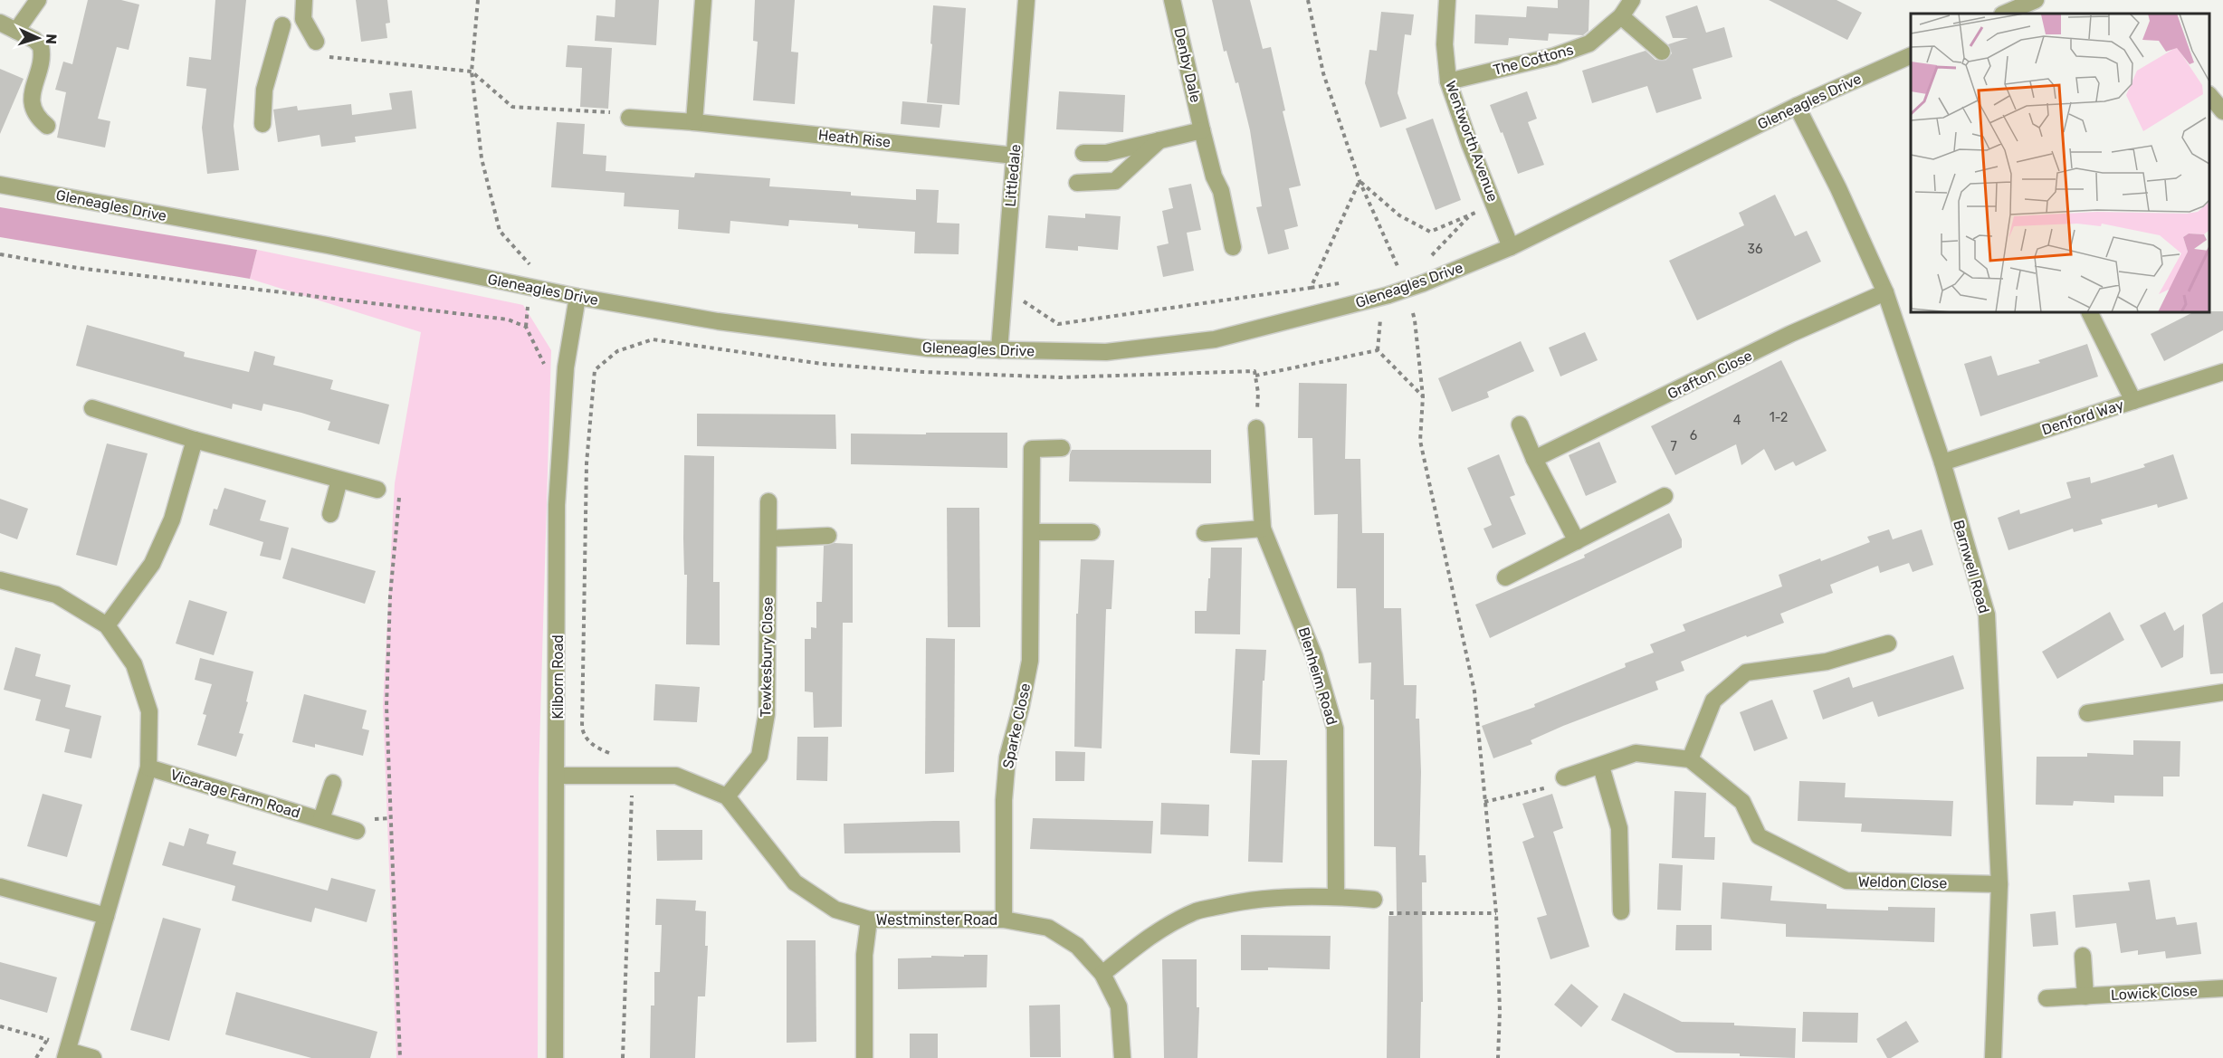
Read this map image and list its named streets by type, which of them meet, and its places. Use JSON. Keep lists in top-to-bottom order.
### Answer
{
  "streets": {
    "street": [
      "The Cottons",
      "Denby Dale",
      "Gleneagles Drive",
      "Heath Rise",
      "Wentworth Avenue",
      "Littledale",
      "Grafton Close",
      "Denford Way",
      "Barnwell Road",
      "Tewkesbury Close",
      "Blenheim Road",
      "Kilborn Road",
      "Sparke Close",
      "Vicarage Farm Road",
      "Weldon Close",
      "Westminster Road",
      "Lowick Close"
    ]
  },
  "crossings": [
    ["The Cottons", "Wentworth Avenue"],
    ["Gleneagles Drive", "Wentworth Avenue"],
    ["Gleneagles Drive", "Littledale"],
    ["Gleneagles Drive", "Barnwell Road"],
    ["Gleneagles Drive", "Kilborn Road"],
    ["Heath Rise", "Littledale"],
    ["Grafton Close", "Barnwell Road"],
    ["Denford Way", "Barnwell Road"],
    ["Barnwell Road", "Weldon Close"],
    ["Tewkesbury Close", "Westminster Road"],
    ["Kilborn Road", "Westminster Road"],
    ["Sparke Close", "Westminster Road"]
  ],
  "house_numbers": [
    "36",
    "1-2",
    "4",
    "6",
    "7"
  ],
  "north": "right"
}
